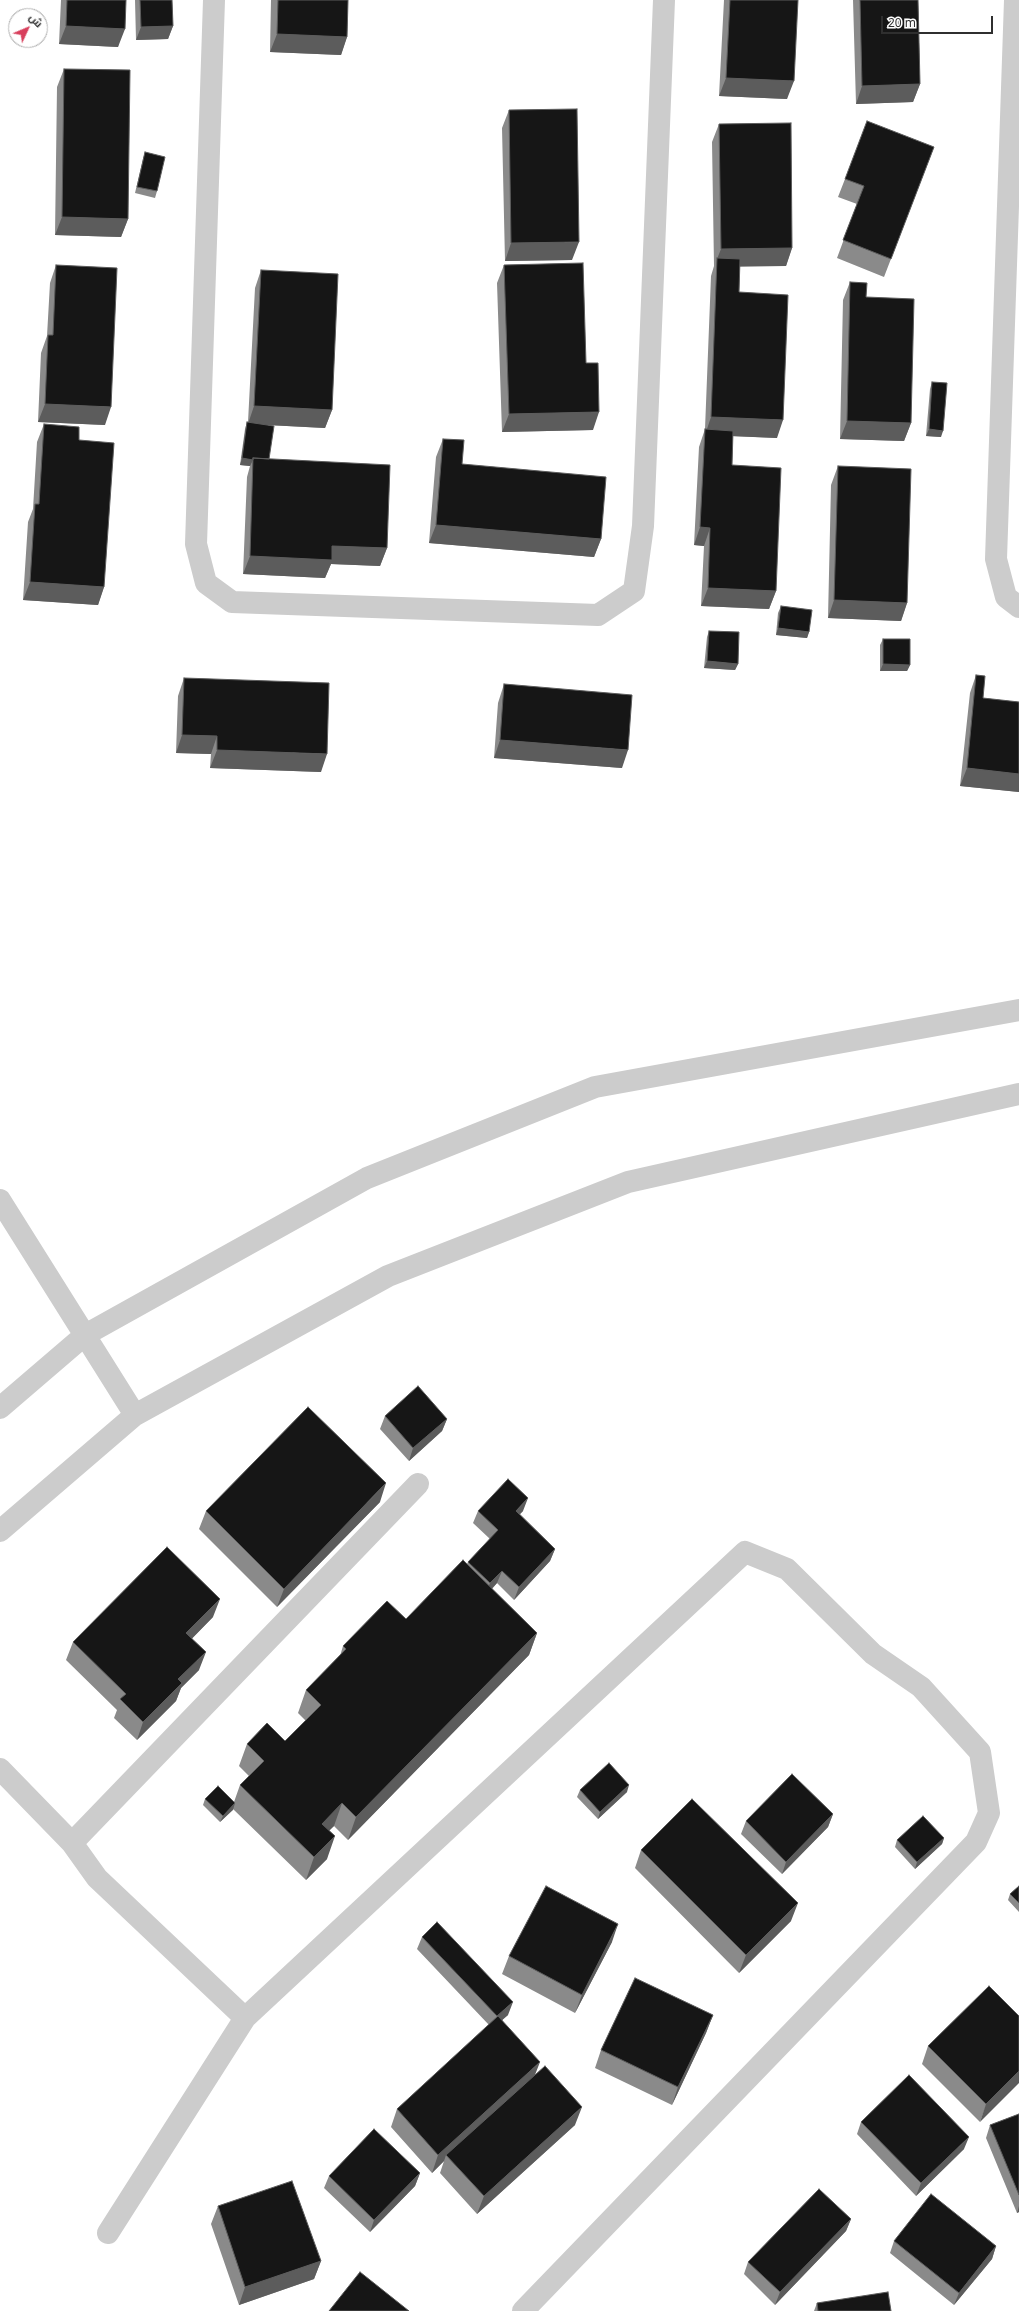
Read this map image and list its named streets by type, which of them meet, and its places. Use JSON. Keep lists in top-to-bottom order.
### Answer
{
  "scale_bar": "20 m",
  "north": "top right"
}
